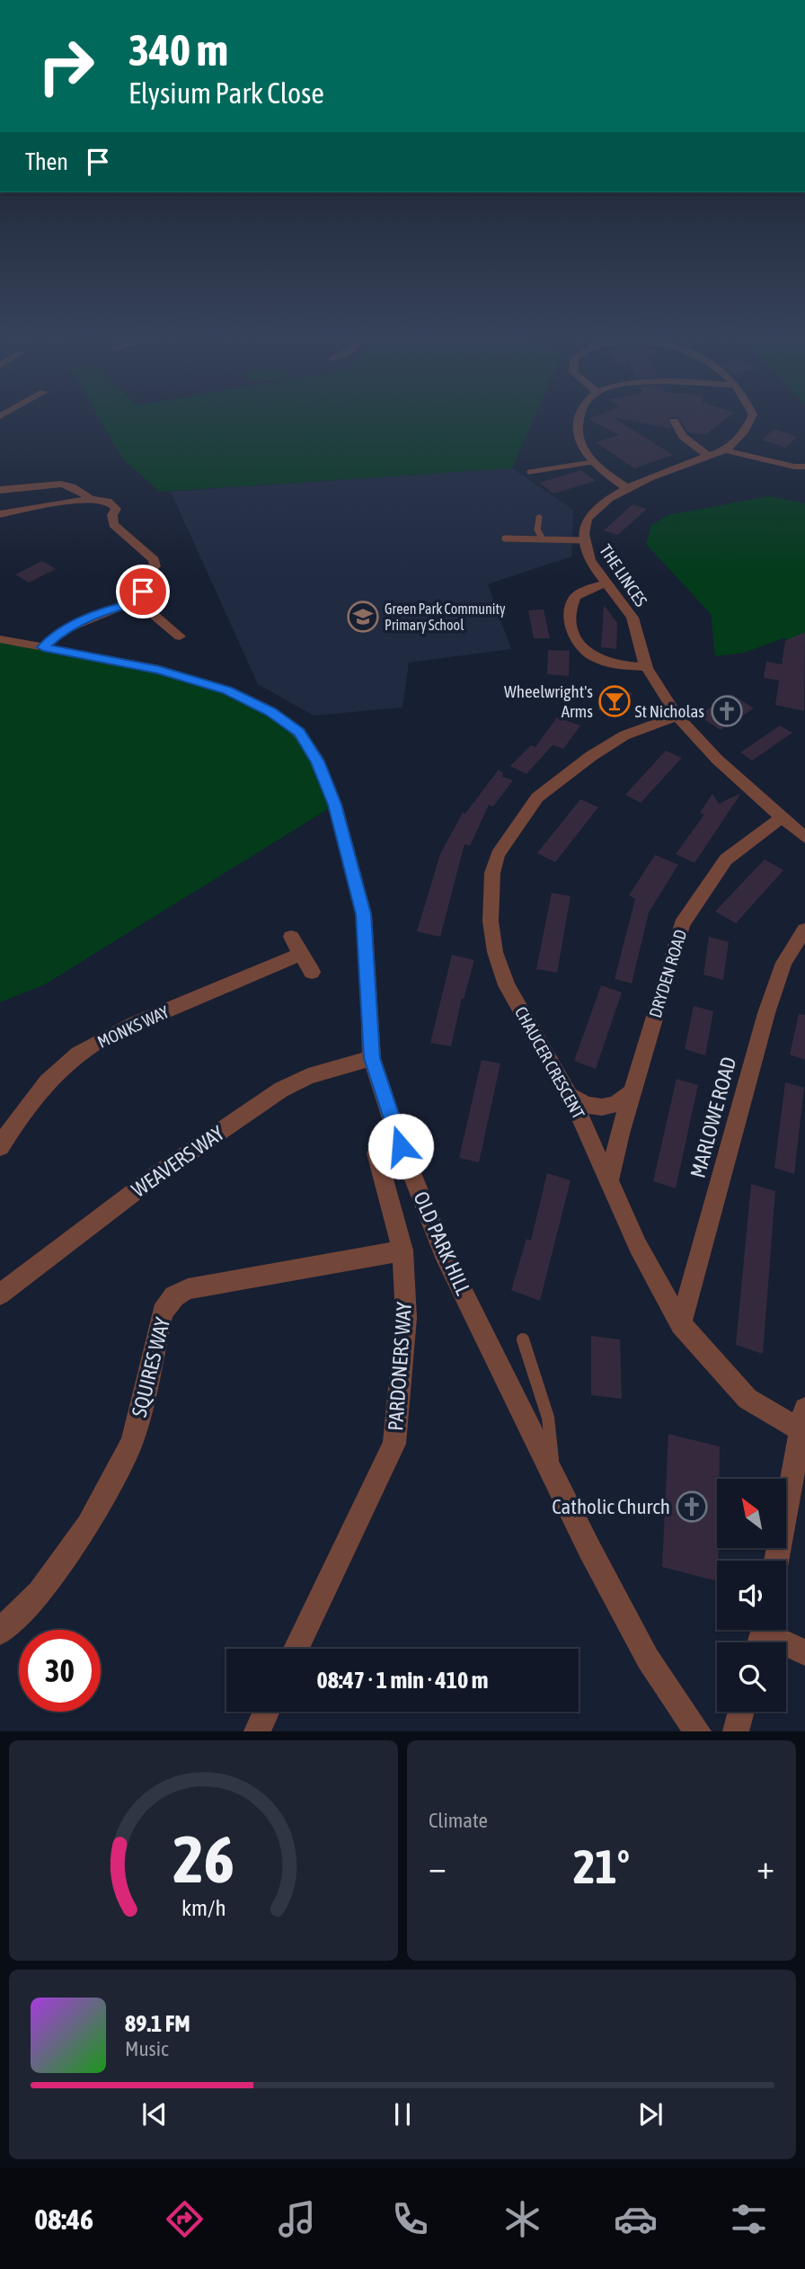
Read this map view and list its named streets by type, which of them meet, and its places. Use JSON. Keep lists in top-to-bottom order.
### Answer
{
  "streets": {
    "street": [
      "THE LINCES",
      "DRYDEN ROAD",
      "MONKS WAY",
      "CHAUCER CRESCENT",
      "MARLOWE ROAD",
      "WEAVERS WAY",
      "OLD PARK HILL",
      "PARDONERS WAY",
      "SQUIRES WAY"
    ]
  },
  "crossings": [
    ["THE LINCES", "DRYDEN ROAD"],
    ["THE LINCES", "CHAUCER CRESCENT"],
    ["DRYDEN ROAD", "CHAUCER CRESCENT"],
    ["CHAUCER CRESCENT", "MARLOWE ROAD"],
    ["WEAVERS WAY", "OLD PARK HILL"],
    ["OLD PARK HILL", "PARDONERS WAY"],
    ["PARDONERS WAY", "SQUIRES WAY"]
  ],
  "places": {
    "school or university": ["Green Park Community Primary School"],
    "bar": ["Wheelwright's Arms"],
    "church": ["St Nicholas", "Catholic Church"]
  },
  "north": "top left",
  "page": {
    "turn": ["340 m", "Elysium Park Close"],
    "then": "Then",
    "limit": "30",
    "trip": "08:47 · 1 min · 410 m",
    "tile": "Climate",
    "heat": ["−", "21°", "+"],
    "song": ["89.1 FM", "Music"],
    "tabs": "08:46",
    "gauge": ["26", "km/h"]
  }
}
